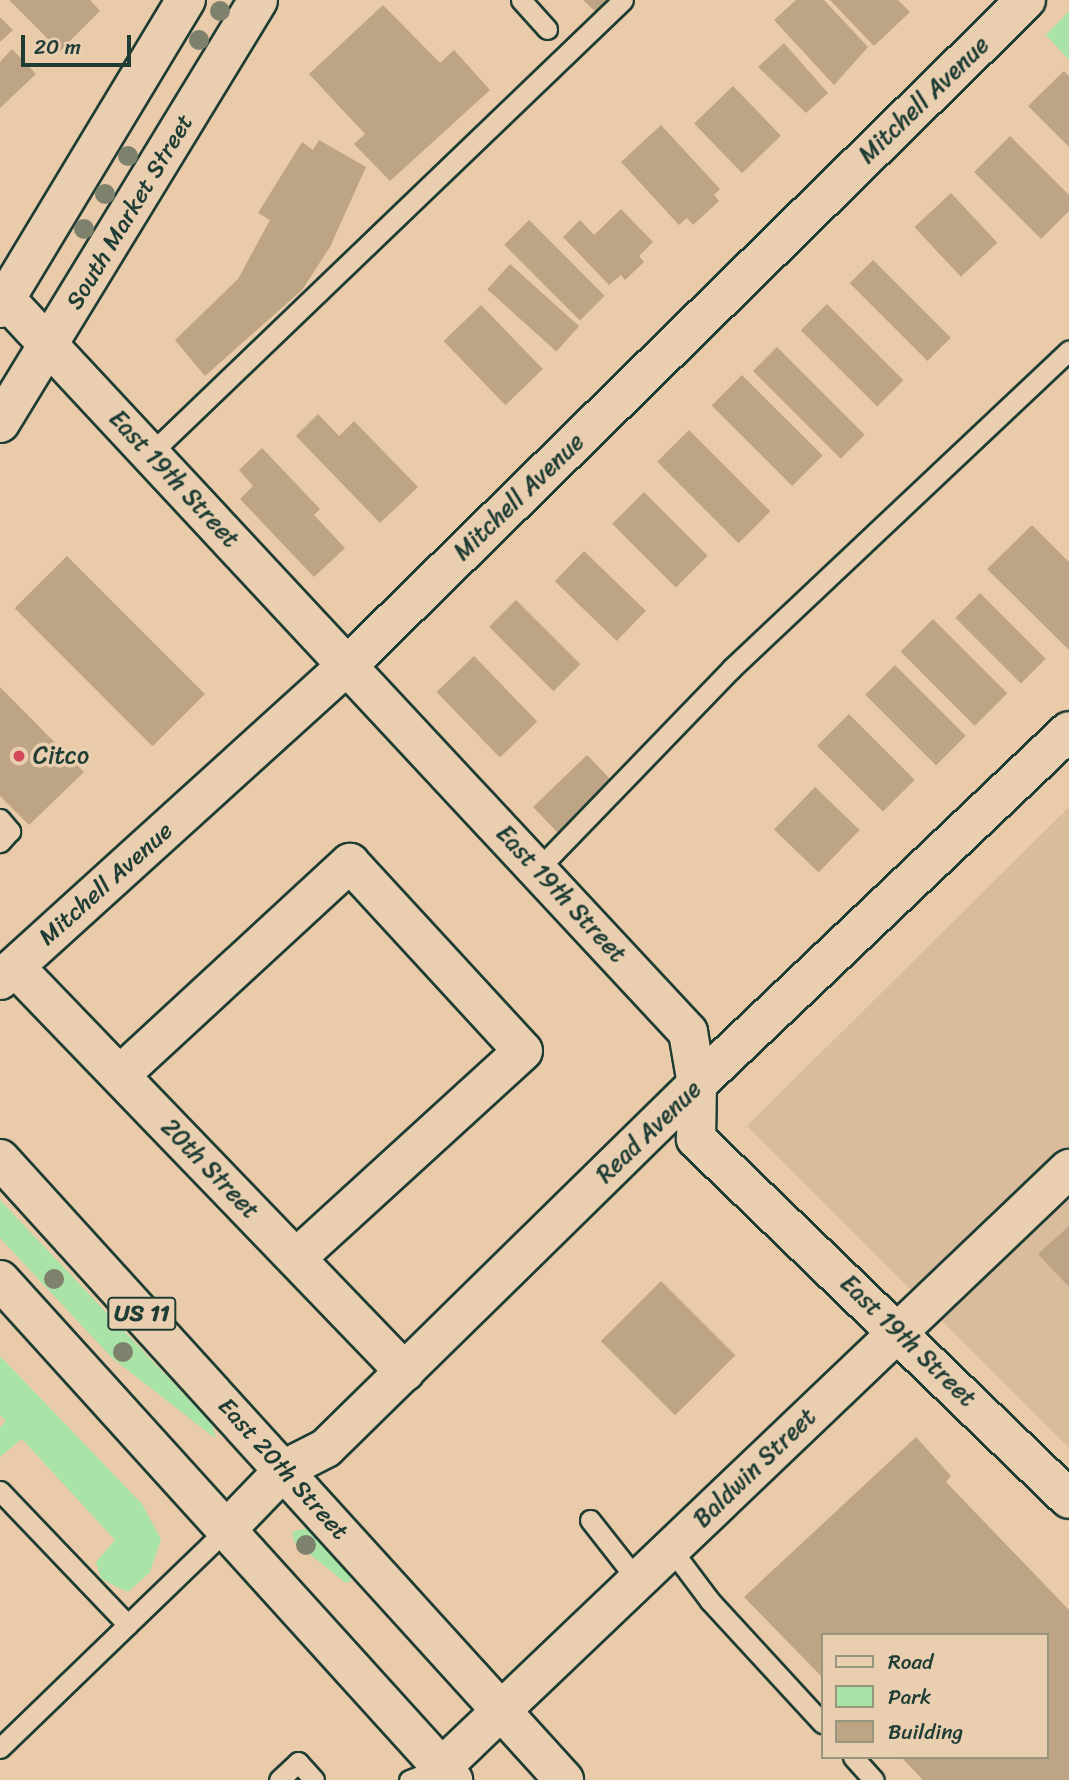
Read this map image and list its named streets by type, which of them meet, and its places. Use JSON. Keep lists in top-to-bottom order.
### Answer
{
  "streets": {
    "street": [
      "Mitchell Avenue",
      "South Market Street",
      "East 19th Street",
      "Read Avenue",
      "20th Street",
      "US 11",
      "Baldwin Street",
      "East 20th Street"
    ]
  },
  "crossings": [
    ["Mitchell Avenue", "East 19th Street"],
    ["Mitchell Avenue", "20th Street"],
    ["South Market Street", "East 19th Street"],
    ["East 19th Street", "Read Avenue"],
    ["East 19th Street", "Baldwin Street"],
    ["Read Avenue", "20th Street"],
    ["Read Avenue", "East 20th Street"],
    ["Baldwin Street", "East 20th Street"]
  ],
  "places": ["Citco"],
  "legend": ["Road", "Park", "Building"],
  "scale_bar": "20 m"
}
